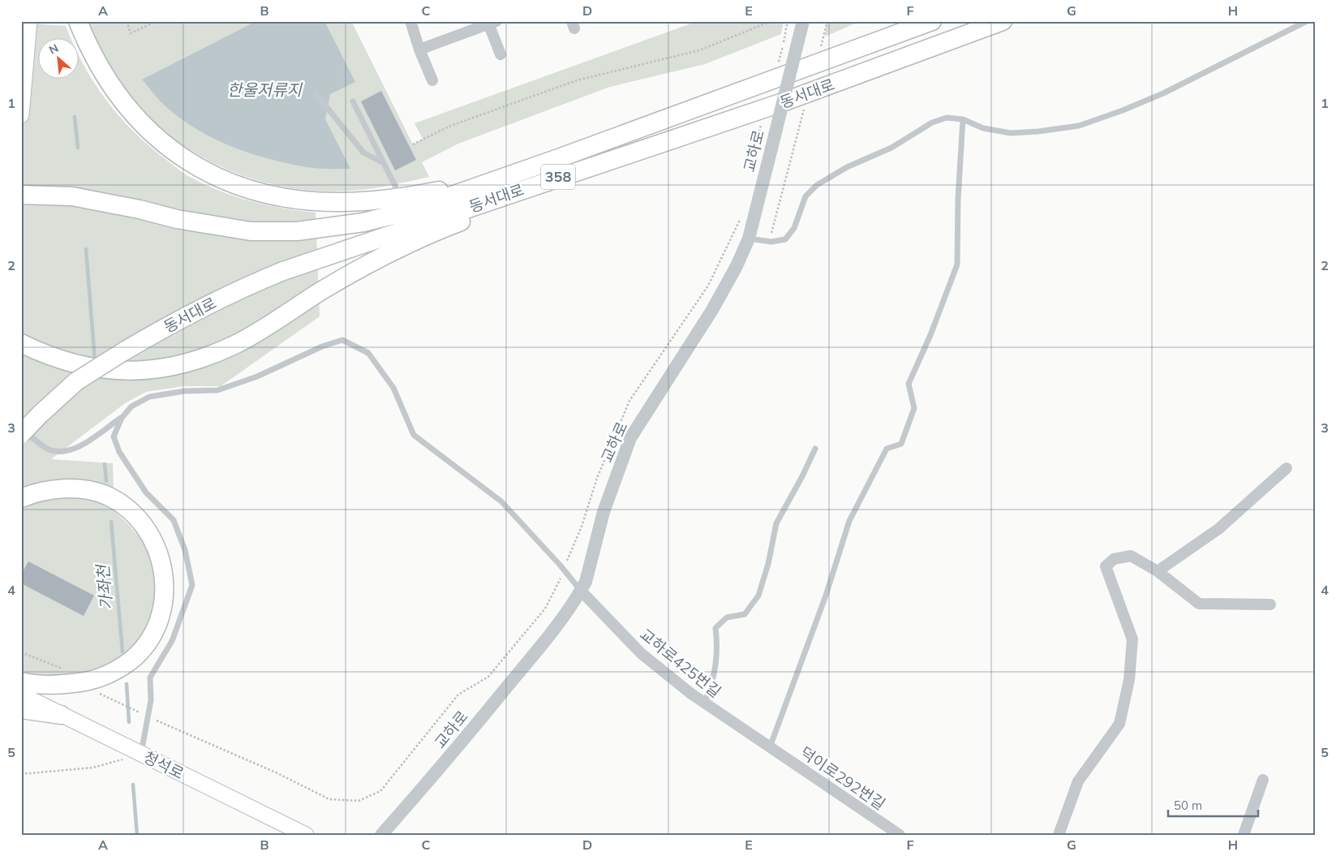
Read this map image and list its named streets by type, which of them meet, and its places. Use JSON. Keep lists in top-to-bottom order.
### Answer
{
  "streets": {
    "highway": ["동서대로", "358"],
    "main road": ["청석로"],
    "street": ["교하로", "교하로425번길", "덕이로292번길"]
  },
  "crossings": [
    ["교하로", "교하로425번길"],
    ["교하로425번길", "덕이로292번길"]
  ],
  "water": ["한울저류지", "가좌천"],
  "scale_bar": "50 m",
  "north": "top left",
  "grid": {
    "columns": [
      "A",
      "B",
      "C",
      "D",
      "E",
      "F",
      "G",
      "H"
    ],
    "rows": [
      "1",
      "2",
      "3",
      "4",
      "5"
    ]
  }
}
